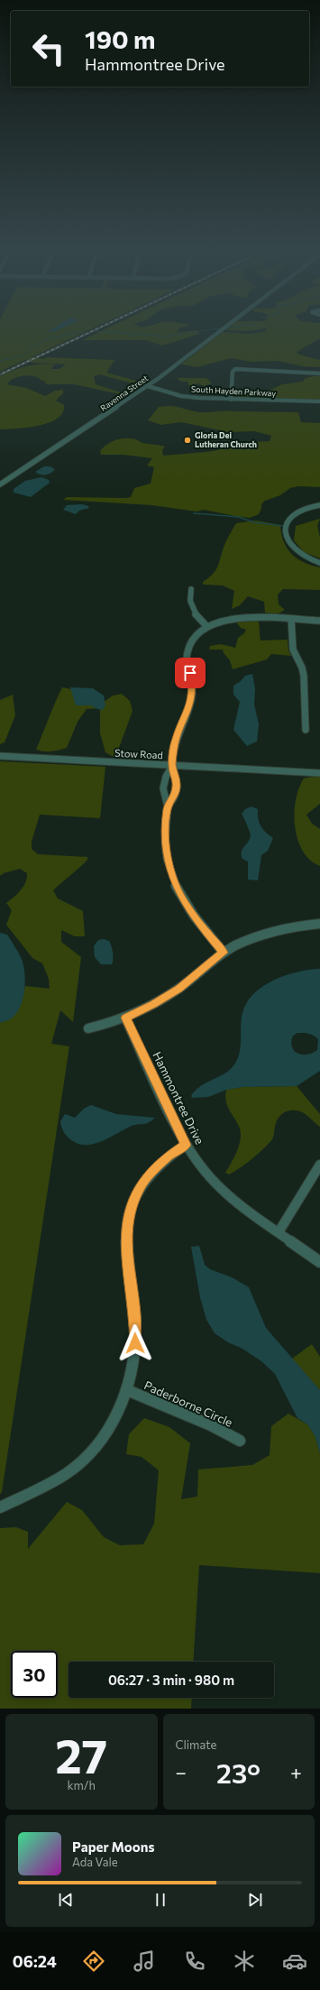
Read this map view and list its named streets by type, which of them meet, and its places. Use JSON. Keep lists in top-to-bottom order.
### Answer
{
  "streets": {
    "street": [
      "South Hayden Parkway",
      "Ravenna Street",
      "Stow Road",
      "Hammontree Drive",
      "Paderborne Circle"
    ]
  },
  "crossings": [
    ["South Hayden Parkway", "Ravenna Street"]
  ],
  "places": ["Gloria Dei Lutheran Church"],
  "page": {
    "turn": ["190 m", "Hammontree Drive"],
    "limit": "30",
    "trip": "06:27 · 3 min · 980 m",
    "tile": [
      ["27", "km/h"],
      "Climate"
    ],
    "heat": ["−", "23°", "+"],
    "song": ["Paper Moons", "Ada Vale"],
    "tabs": "06:24"
  }
}
